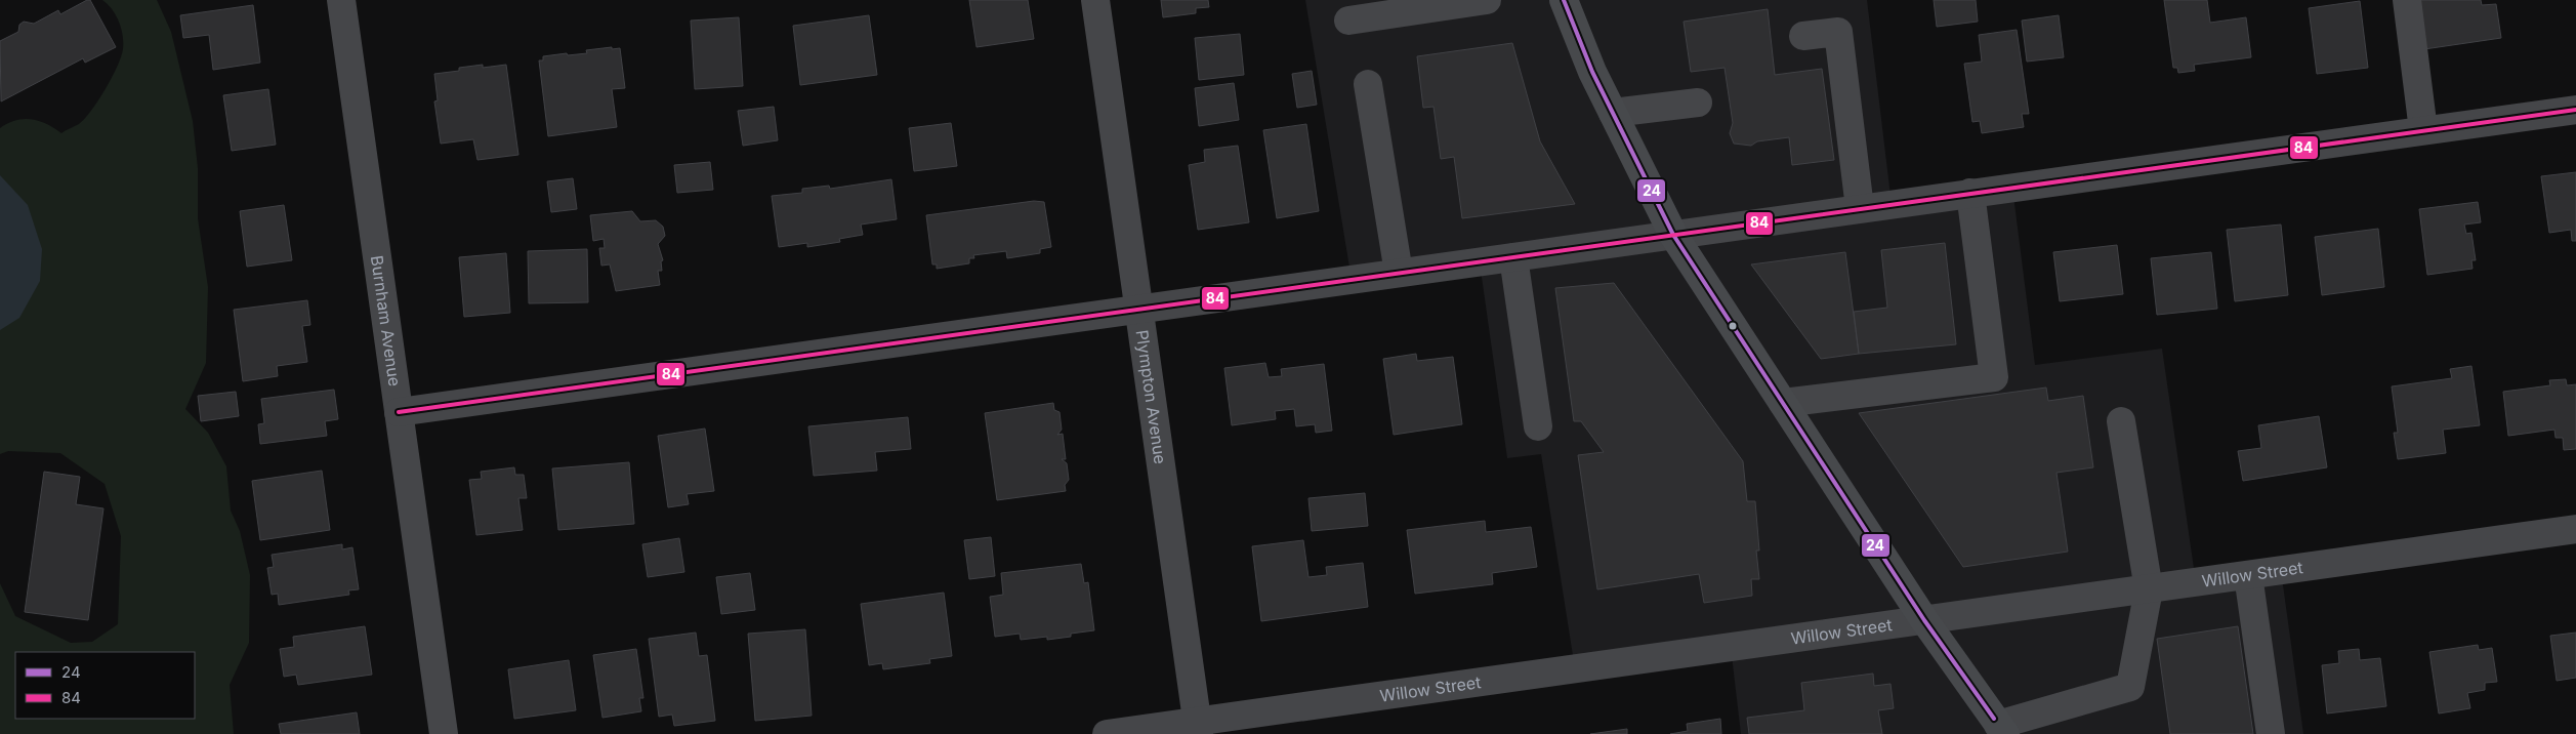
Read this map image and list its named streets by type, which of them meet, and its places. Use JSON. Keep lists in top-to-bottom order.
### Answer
{
  "streets": {
    "street": ["Burnham Avenue", "Plympton Avenue", "Willow Street"]
  },
  "crossings": [
    ["Plympton Avenue", "Willow Street"]
  ],
  "lines": ["transit line 24", "transit line 84"],
  "legend": ["24", "84"]
}
